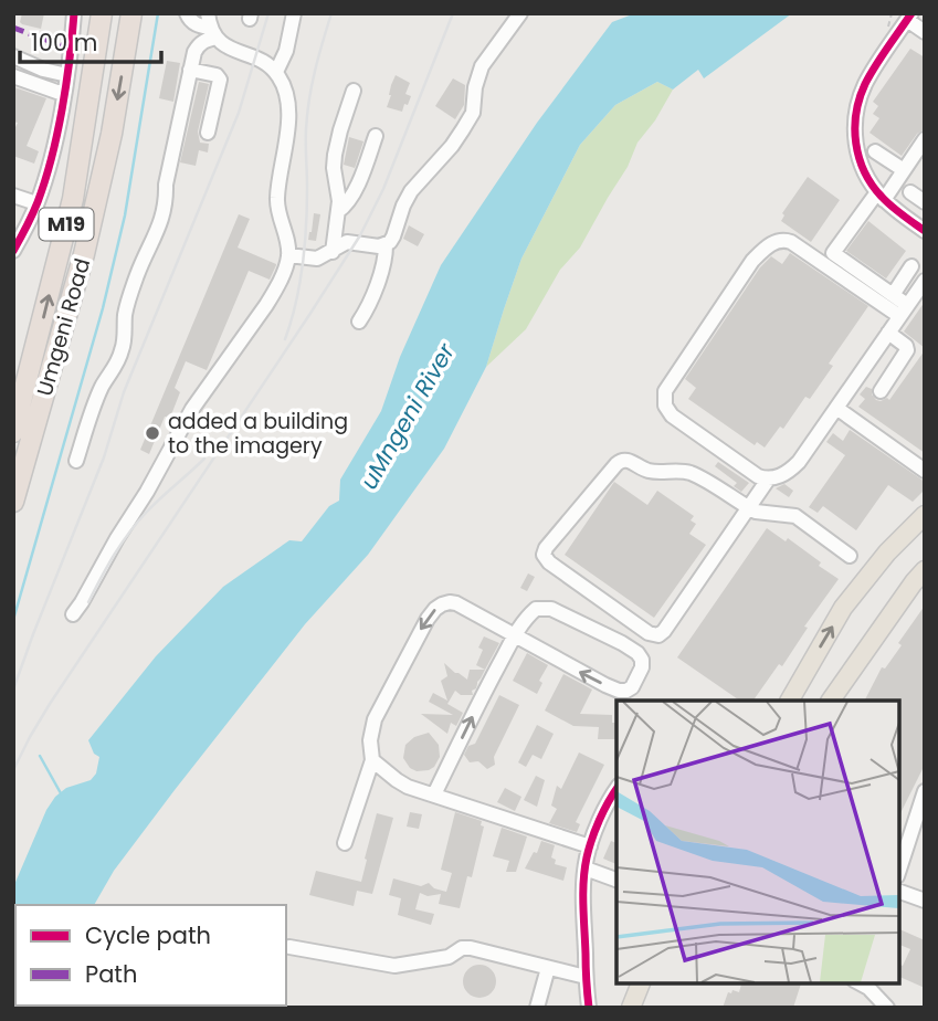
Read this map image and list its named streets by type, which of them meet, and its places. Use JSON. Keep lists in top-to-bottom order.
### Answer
{
  "streets": {
    "highway": ["M19", "Umgeni Road"]
  },
  "water": ["uMngeni River"],
  "places": ["added a building to the imagery"],
  "legend": ["Cycle path", "Path"],
  "scale_bar": "100 m"
}
